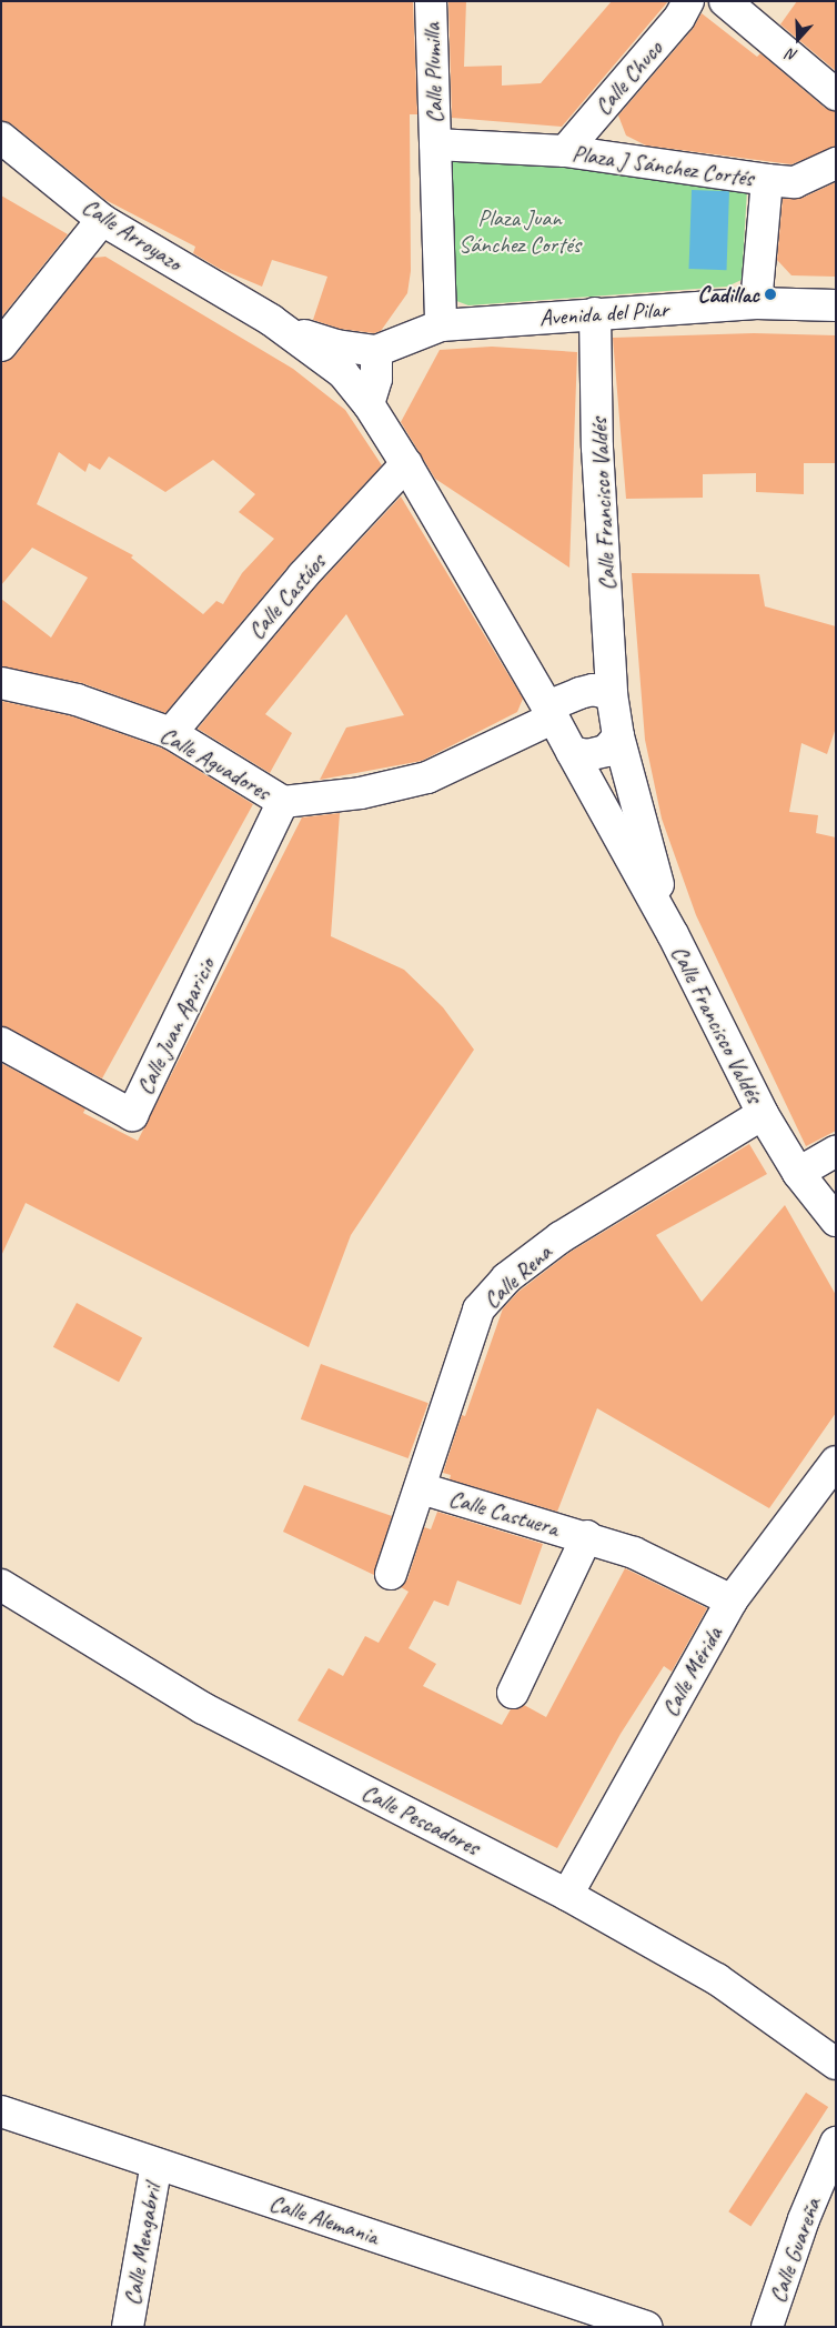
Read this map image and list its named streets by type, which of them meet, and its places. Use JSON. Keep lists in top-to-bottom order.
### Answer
{
  "streets": {
    "street": [
      "Calle Plumilla",
      "Calle Chuco",
      "Plaza J Sánchez Cortés",
      "Calle Arroyazo",
      "Avenida del Pilar",
      "Calle Francisco Valdés",
      "Calle Castúos",
      "Calle Aguadores",
      "Calle Juan Aparicio",
      "Calle Rena",
      "Calle Castuera",
      "Calle Mérida",
      "Calle Pescadores",
      "Calle Alemania",
      "Calle Mengabril",
      "Calle Guareña"
    ]
  },
  "crossings": [
    ["Calle Plumilla", "Plaza J Sánchez Cortés"],
    ["Calle Plumilla", "Avenida del Pilar"],
    ["Calle Chuco", "Plaza J Sánchez Cortés"],
    ["Plaza J Sánchez Cortés", "Avenida del Pilar"],
    ["Calle Arroyazo", "Avenida del Pilar"],
    ["Avenida del Pilar", "Calle Francisco Valdés"],
    ["Calle Francisco Valdés", "Calle Aguadores"],
    ["Calle Francisco Valdés", "Calle Rena"],
    ["Calle Castúos", "Calle Aguadores"],
    ["Calle Aguadores", "Calle Juan Aparicio"],
    ["Calle Rena", "Calle Castuera"],
    ["Calle Castuera", "Calle Mérida"],
    ["Calle Mérida", "Calle Pescadores"],
    ["Calle Alemania", "Calle Mengabril"]
  ],
  "parks": ["Plaza Juan Sánchez Cortés"],
  "places": ["Cadillac"],
  "north": "bottom"
}
